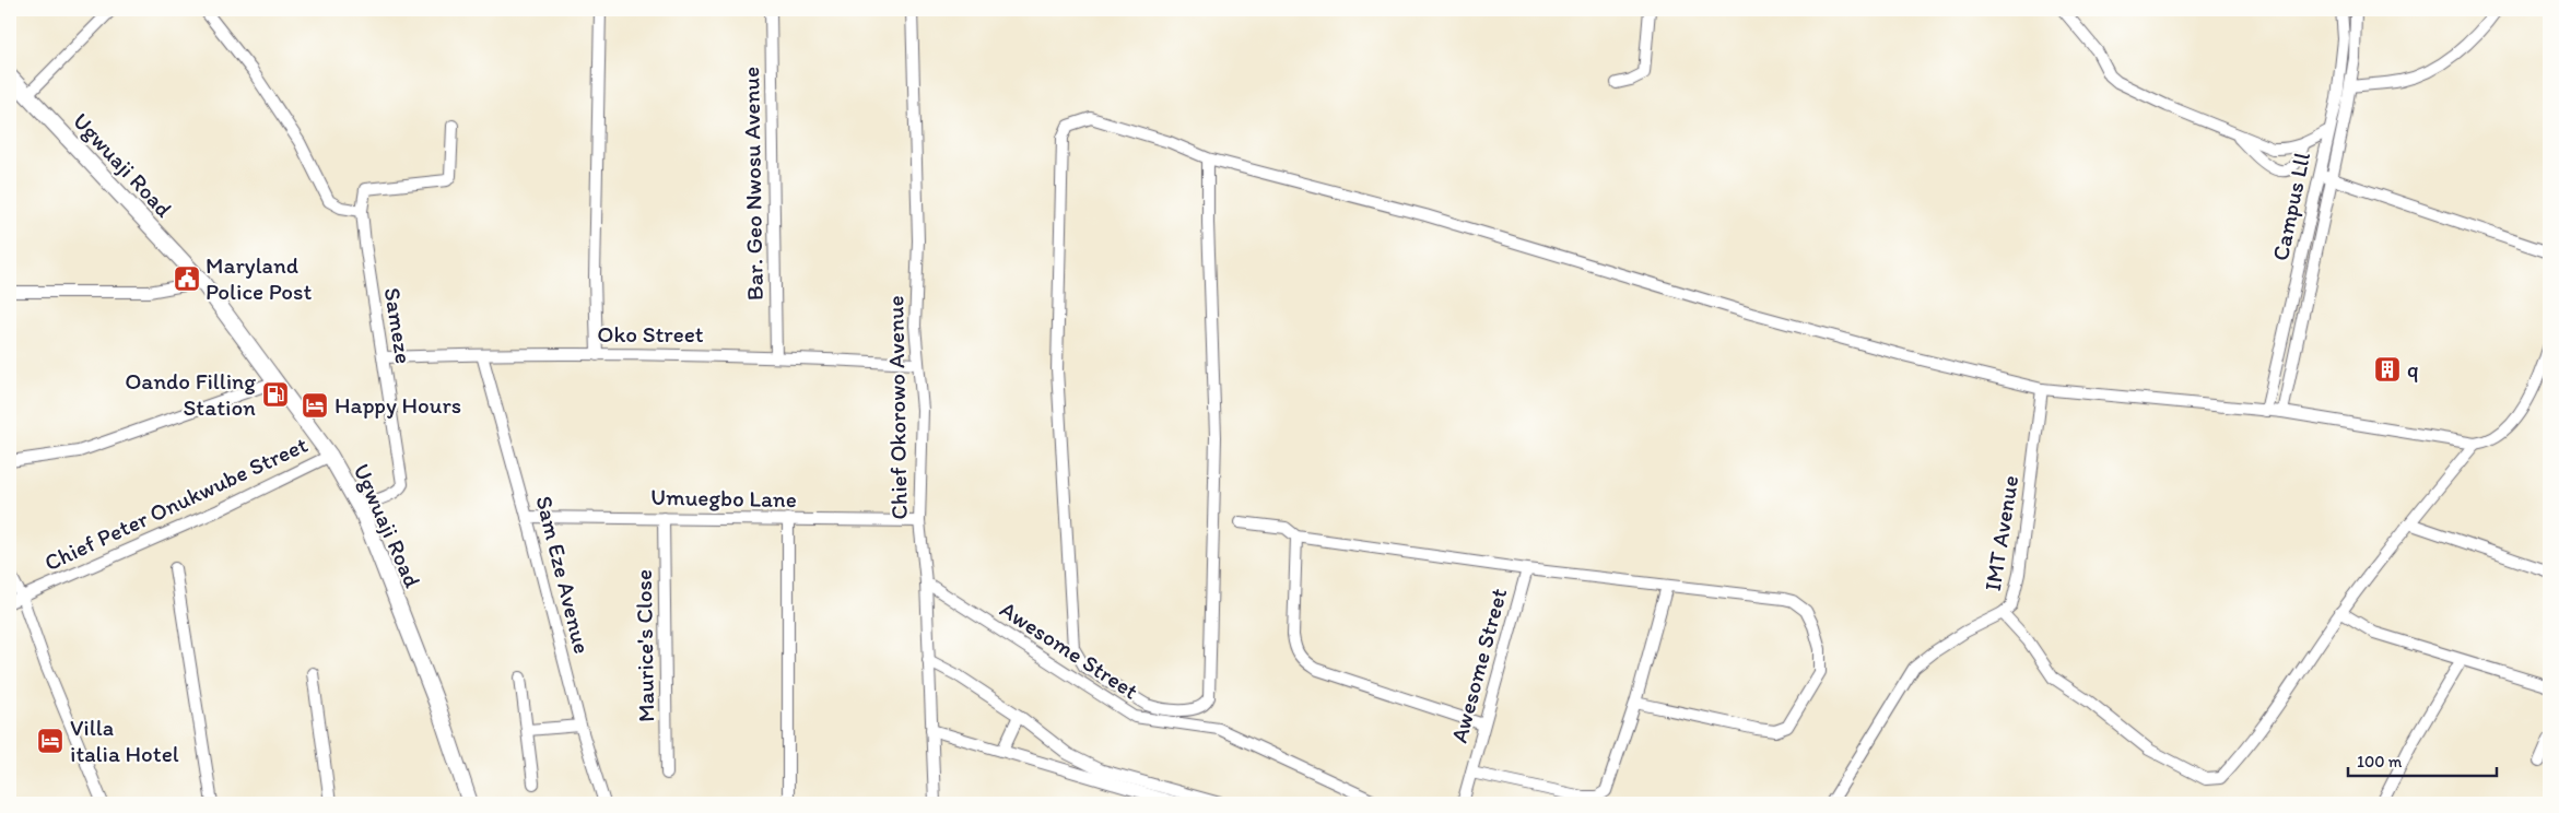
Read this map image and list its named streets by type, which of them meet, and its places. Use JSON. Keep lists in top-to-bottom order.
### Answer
{
  "streets": {
    "main road": ["Ugwuaji Road"],
    "street": [
      "Bar. Geo Nwosu Avenue",
      "Campus Lll",
      "Sameze",
      "Oko Street",
      "Chief Okorowo Avenue",
      "Umuegbo Lane",
      "Chief Peter Onukwube Street",
      "IMT Avenue",
      "Sam Eze Avenue",
      "Maurice's Close",
      "Awesome Street"
    ]
  },
  "crossings": [
    ["Ugwuaji Road", "Sameze"],
    ["Ugwuaji Road", "Chief Peter Onukwube Street"],
    ["Bar. Geo Nwosu Avenue", "Oko Street"],
    ["Sameze", "Oko Street"],
    ["Oko Street", "Chief Okorowo Avenue"],
    ["Oko Street", "Sam Eze Avenue"],
    ["Chief Okorowo Avenue", "Umuegbo Lane"],
    ["Chief Okorowo Avenue", "Awesome Street"],
    ["Umuegbo Lane", "Sam Eze Avenue"],
    ["Umuegbo Lane", "Maurice's Close"]
  ],
  "places": {
    "public building": ["Maryland Police Post"],
    "building": ["q"],
    "fuel station": ["Oando Filling Station"],
    "hotel": ["Happy Hours", "Villa italia Hotel"]
  },
  "scale_bar": "100 m"
}
